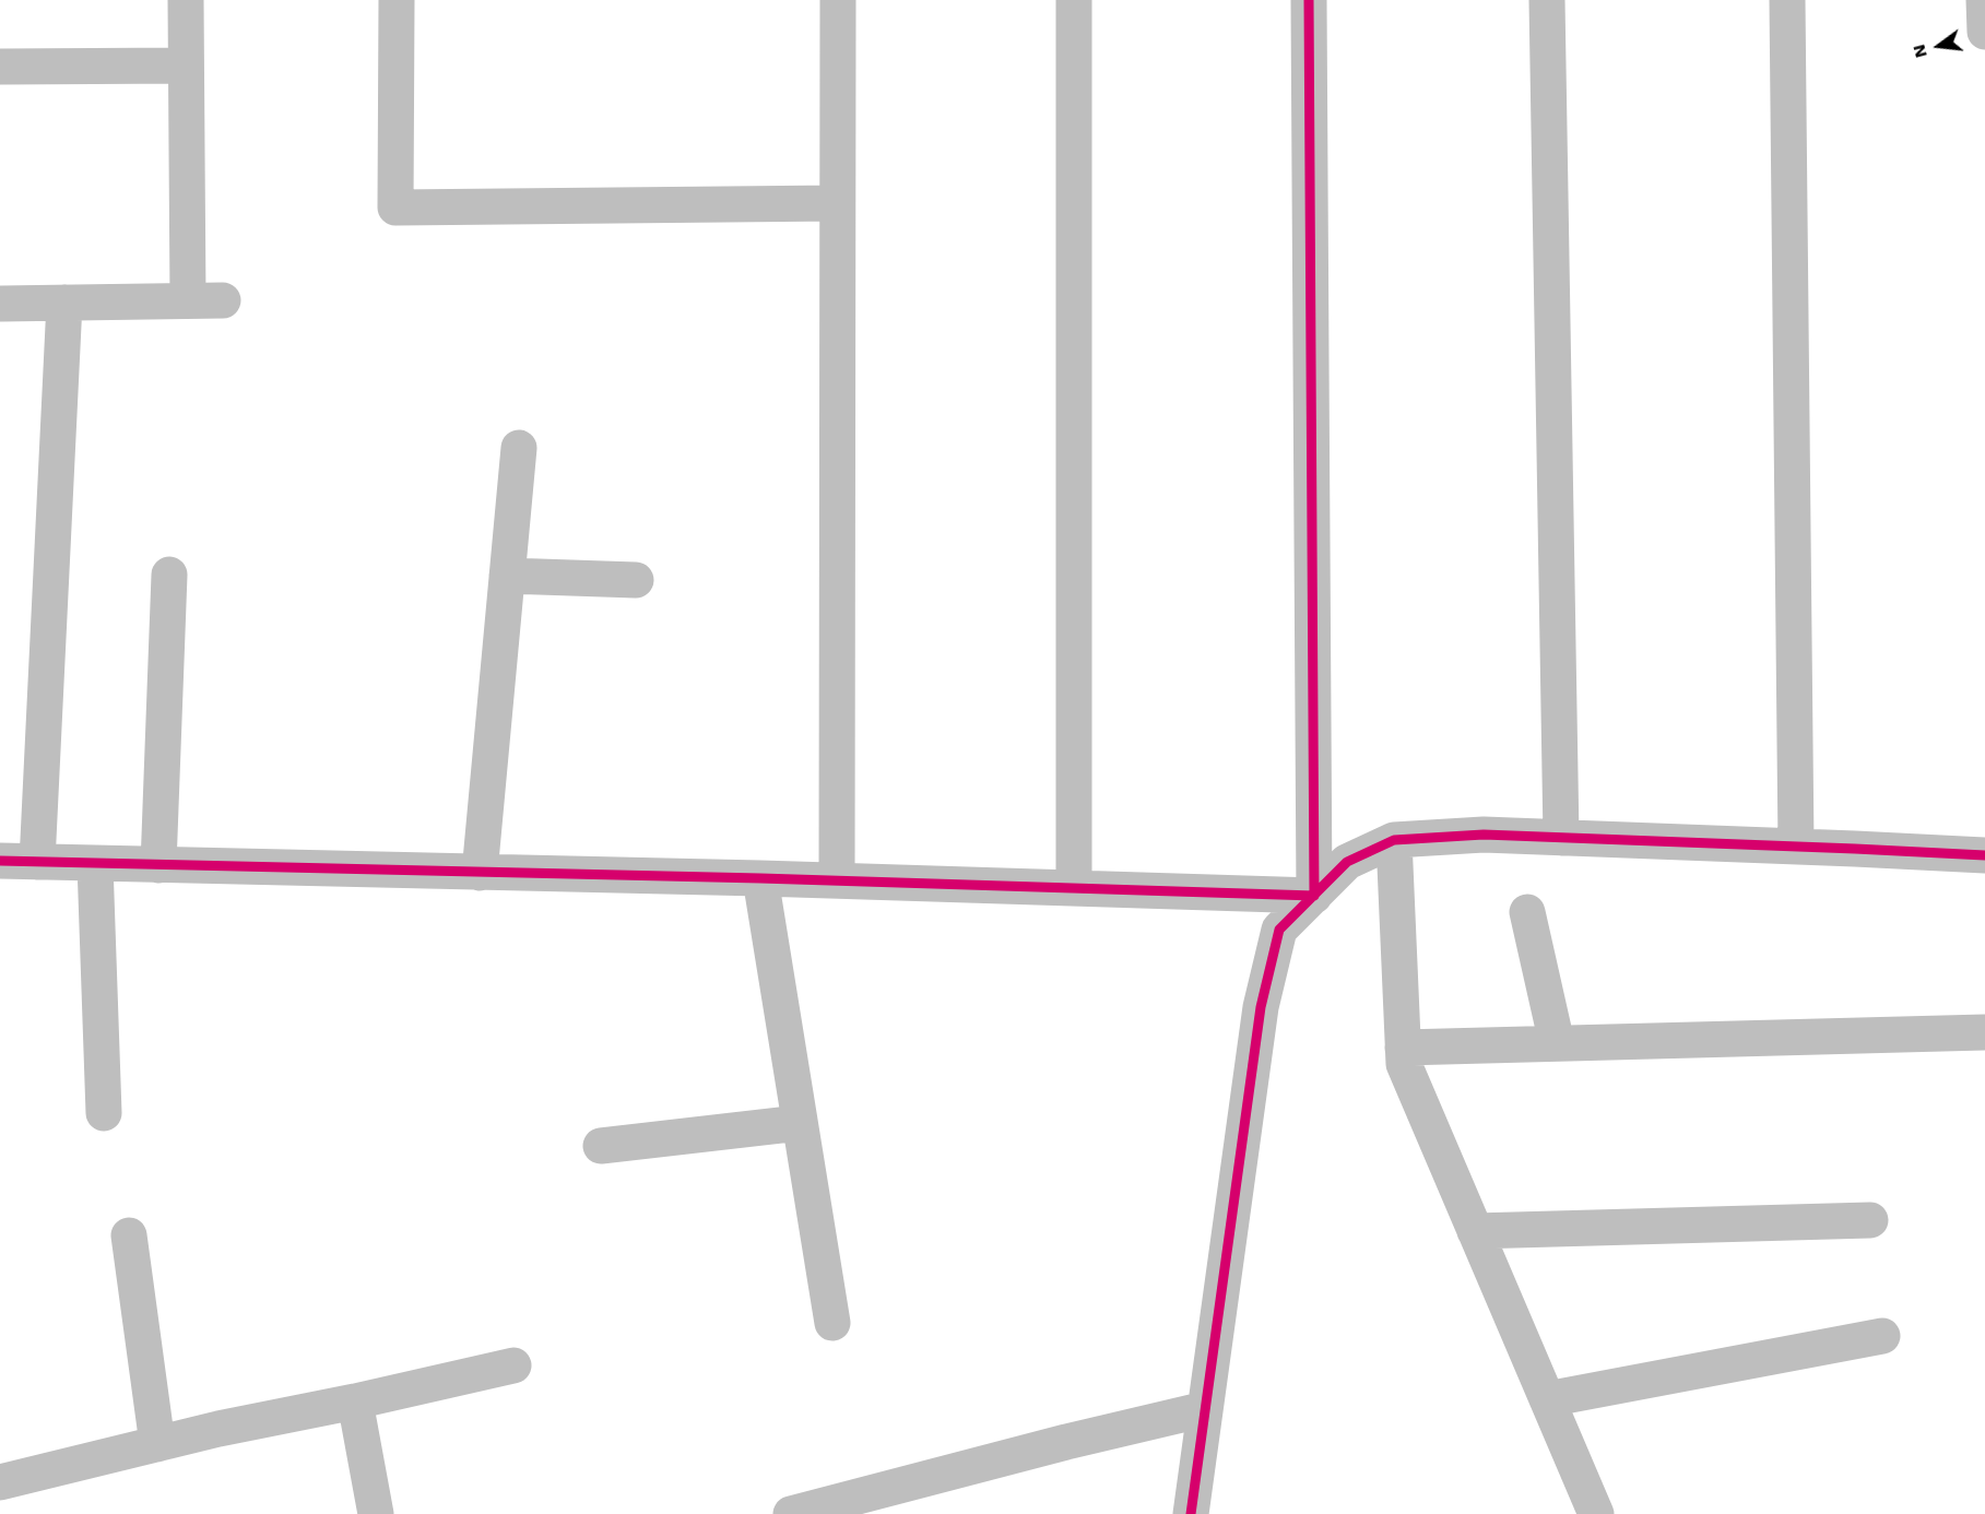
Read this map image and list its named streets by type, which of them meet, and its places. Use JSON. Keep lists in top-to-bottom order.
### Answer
{
  "north": "left"
}
